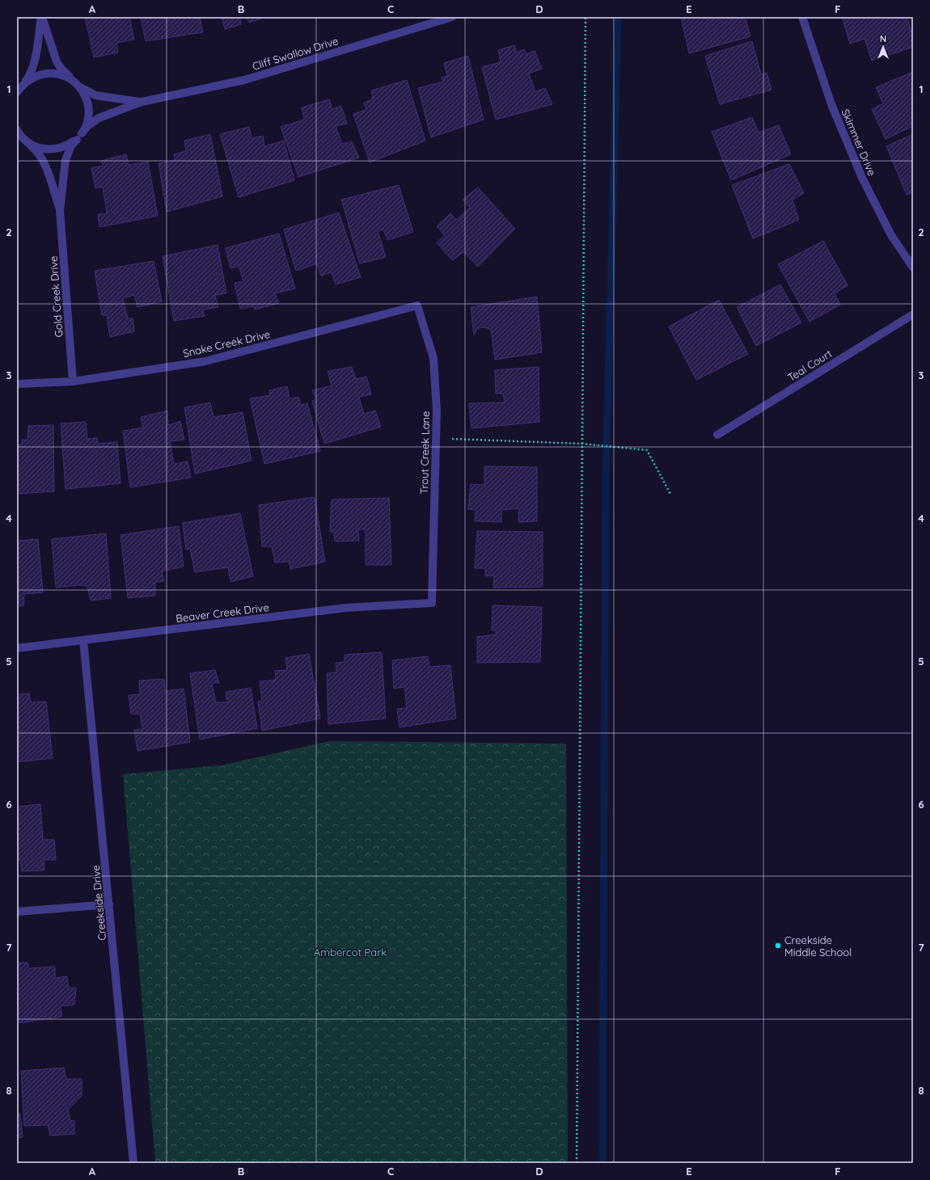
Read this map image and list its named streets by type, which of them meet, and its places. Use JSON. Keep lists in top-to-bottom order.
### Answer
{
  "streets": {
    "street": [
      "Cliff Swallow Drive",
      "Skimmer Drive",
      "Gold Creek Drive",
      "Snake Creek Drive",
      "Teal Court",
      "Trout Creek Lane",
      "Beaver Creek Drive",
      "Creekside Drive"
    ]
  },
  "crossings": [
    ["Cliff Swallow Drive", "Gold Creek Drive"],
    ["Gold Creek Drive", "Snake Creek Drive"],
    ["Snake Creek Drive", "Trout Creek Lane"],
    ["Trout Creek Lane", "Beaver Creek Drive"],
    ["Beaver Creek Drive", "Creekside Drive"]
  ],
  "parks": ["Ambercot Park"],
  "places": ["Creekside Middle School"],
  "north": "top",
  "grid": {
    "columns": [
      "A",
      "B",
      "C",
      "D",
      "E",
      "F"
    ],
    "rows": [
      "1",
      "2",
      "3",
      "4",
      "5",
      "6",
      "7",
      "8"
    ]
  }
}
